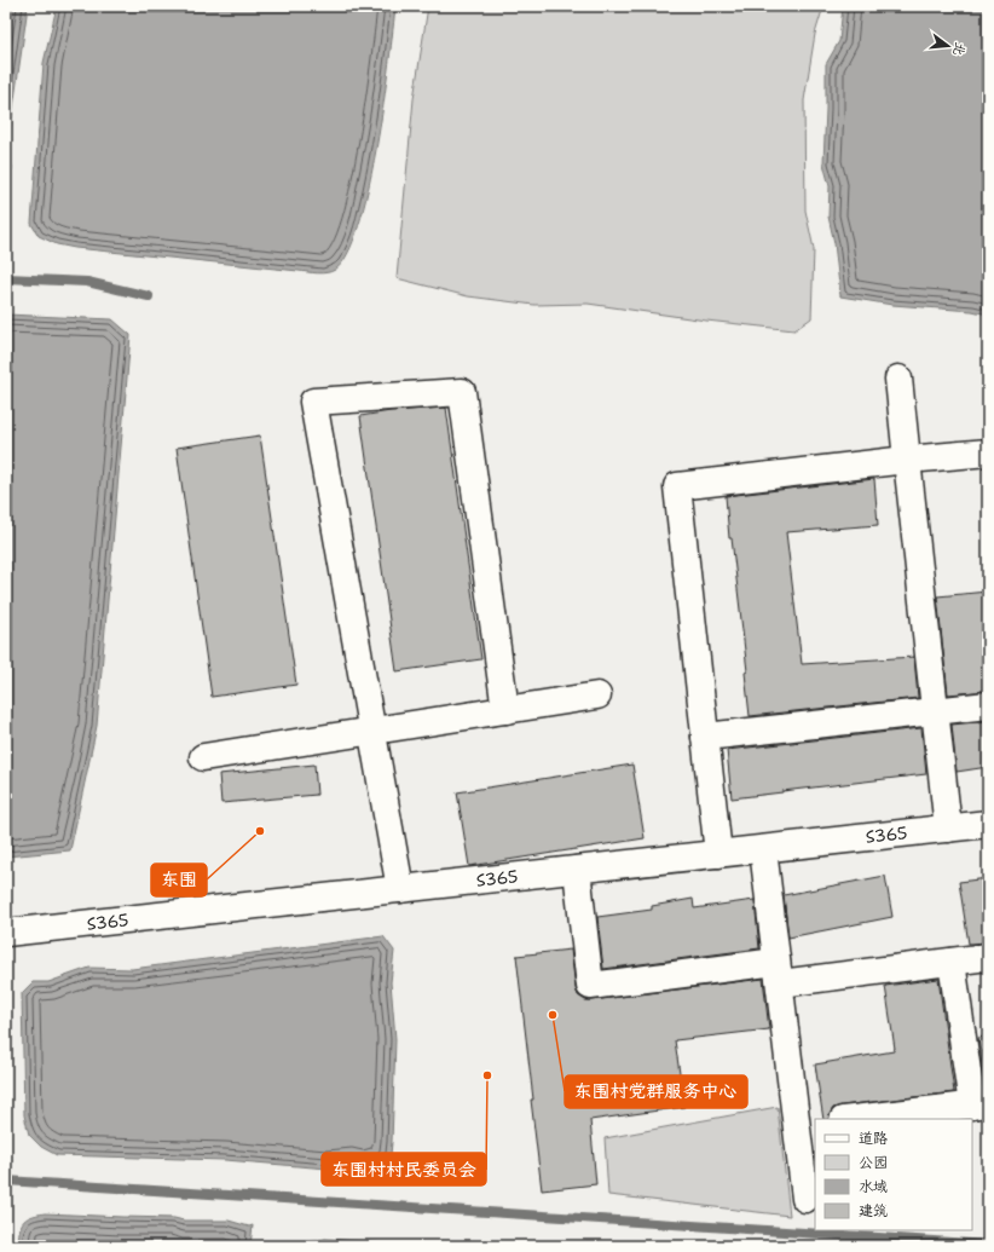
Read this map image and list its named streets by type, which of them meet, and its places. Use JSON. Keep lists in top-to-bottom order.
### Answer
{
  "streets": {
    "street": ["S365"]
  },
  "places": ["东围", "东围村党群服务中心", "东围村村民委员会"],
  "legend": [
    "道路",
    "公园",
    "水域",
    "建筑"
  ],
  "north": "right"
}
